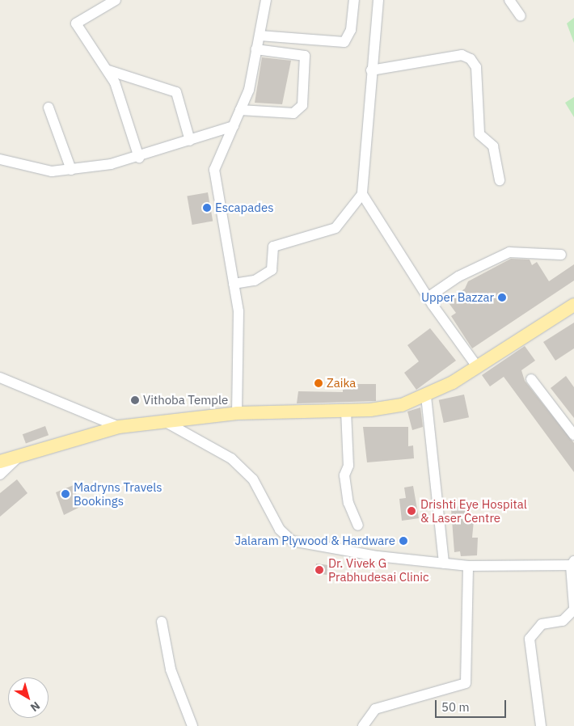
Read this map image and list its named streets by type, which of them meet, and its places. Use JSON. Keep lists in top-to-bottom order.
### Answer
{
  "places": [
    "Escapades",
    "Upper Bazzar",
    "Zaika",
    "Vithoba Temple",
    "Madryns Travels Bookings",
    "Drishti Eye Hospital & Laser Centre",
    "Jalaram Plywood & Hardware",
    "Dr. Vivek G Prabhudesai Clinic"
  ],
  "scale_bar": "50 m",
  "north": "bottom right"
}
